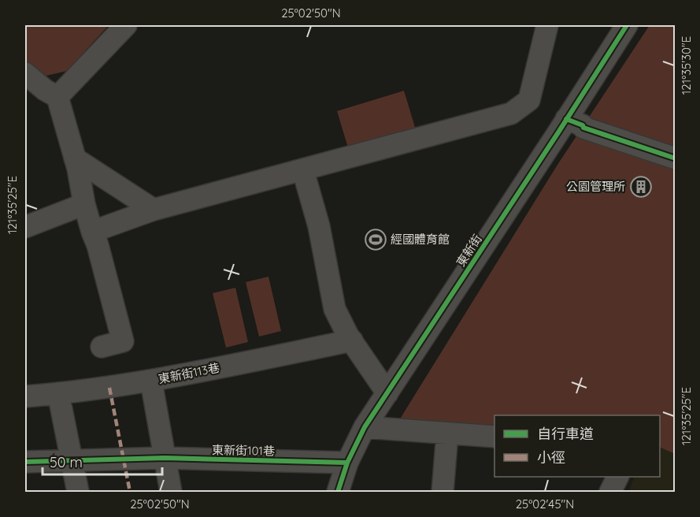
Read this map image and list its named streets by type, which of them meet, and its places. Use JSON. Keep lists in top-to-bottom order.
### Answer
{
  "streets": {
    "street": ["東新街", "東新街113巷", "東新街101巷"]
  },
  "crossings": [
    ["東新街", "東新街101巷"]
  ],
  "places": {
    "building": ["公園管理所"],
    "sports": ["經國體育館"]
  },
  "legend": ["自行車道", "小徑"],
  "scale_bar": "50 m",
  "coordinates": [
    "25°02'50\"N",
    "121°35'30\"E",
    "121°35'25\"E",
    "25°02'45\"N"
  ]
}
